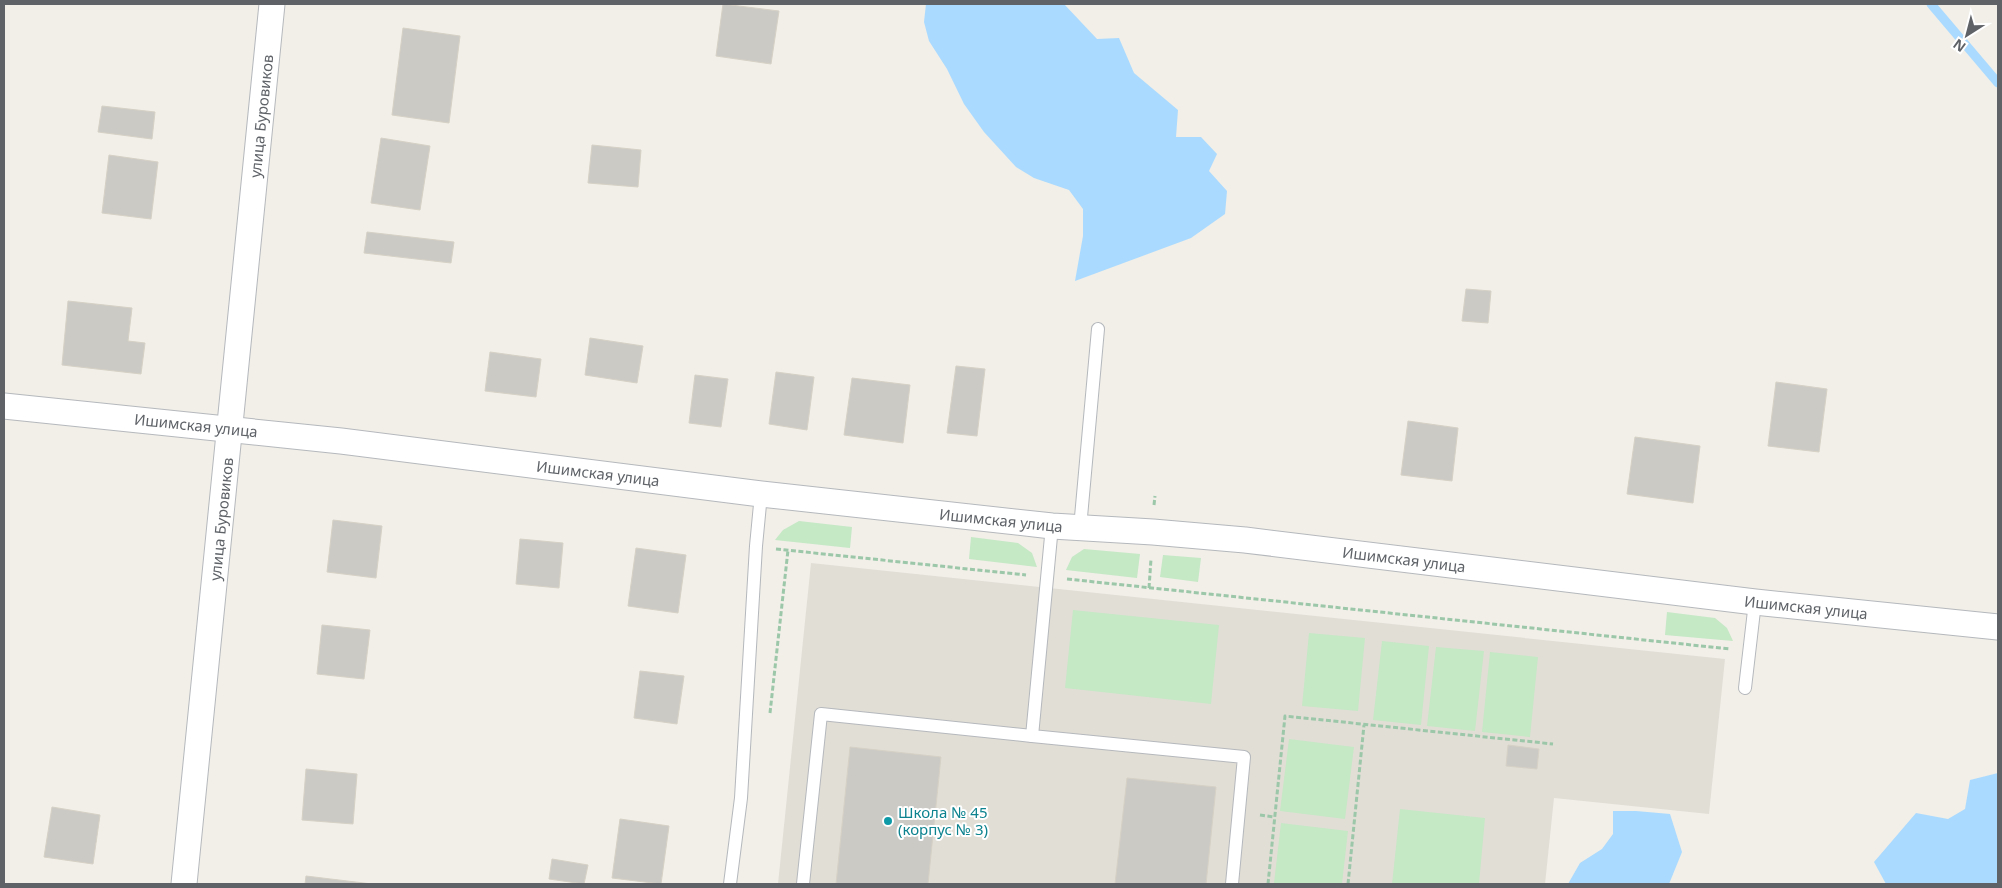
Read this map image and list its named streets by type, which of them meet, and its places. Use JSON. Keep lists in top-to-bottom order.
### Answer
{
  "streets": {
    "street": ["улица Буровиков", "Ишимская улица"]
  },
  "crossings": [
    ["улица Буровиков", "Ишимская улица"]
  ],
  "places": ["Школа № 45 (корпус № 3)"],
  "north": "bottom left"
}
